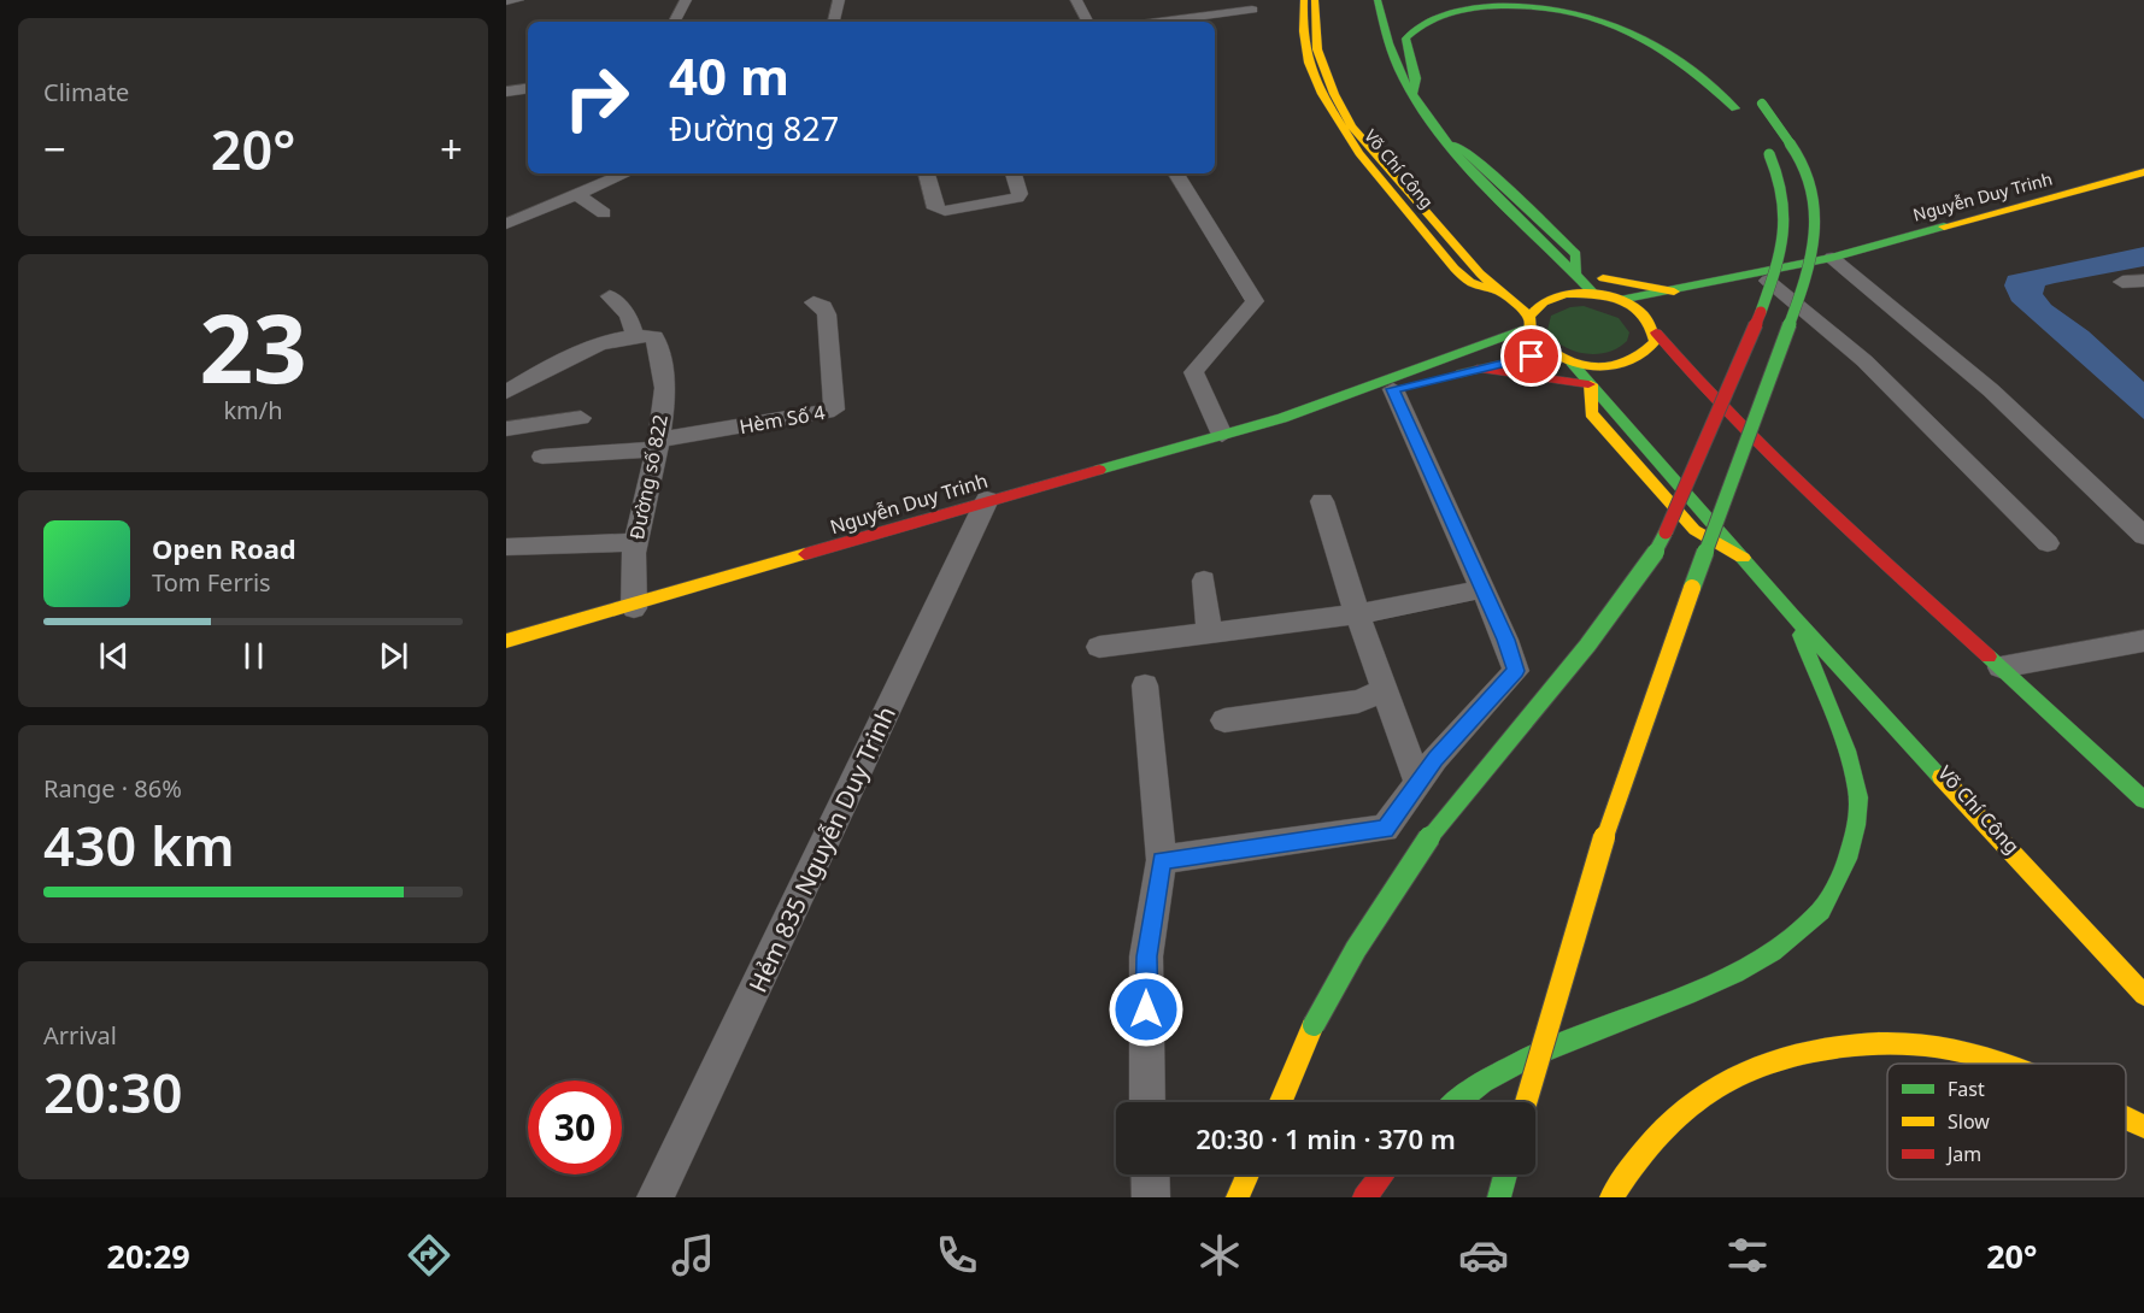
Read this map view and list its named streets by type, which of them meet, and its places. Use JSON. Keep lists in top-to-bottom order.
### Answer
{
  "streets": {
    "main road": ["Võ Chí Công", "Nguyễn Duy Trinh"],
    "street": ["Hèm Số 4", "Đường số 822", "Hẻm 835 Nguyễn Duy Trinh"]
  },
  "crossings": [
    ["Võ Chí Công", "Nguyễn Duy Trinh"],
    ["Nguyễn Duy Trinh", "Đường số 822"],
    ["Nguyễn Duy Trinh", "Hẻm 835 Nguyễn Duy Trinh"],
    ["Hèm Số 4", "Đường số 822"]
  ],
  "legend": ["Fast", "Slow", "Jam"],
  "page": {
    "tile": [
      "Climate",
      ["23", "km/h"],
      ["Range · 86%", "430 km"],
      ["Arrival", "20:30"]
    ],
    "turn": ["40 m", "Đường 827"],
    "heat": ["−", "20°", "+"],
    "song": ["Open Road", "Tom Ferris"],
    "limit": "30",
    "trip": "20:30 · 1 min · 370 m",
    "tabs": ["20:29", "20°"]
  }
}
